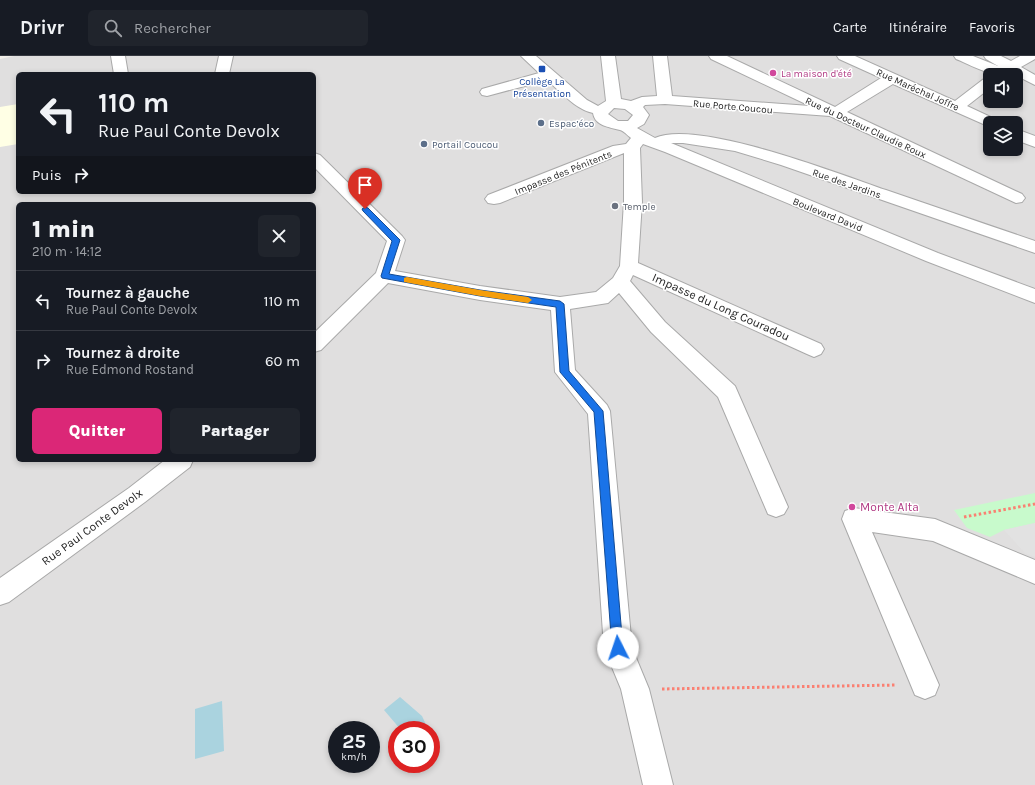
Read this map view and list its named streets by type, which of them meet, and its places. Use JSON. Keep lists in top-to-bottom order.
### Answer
{
  "streets": {
    "street": [
      "Rue Maréchal Joffre",
      "Rue Porte Coucou",
      "Rue du Docteur Claudie Roux",
      "Impasse des Pénitents",
      "Rue des Jardins",
      "Boulevard David",
      "Impasse du Long Couradou",
      "Rue Paul Conte Devolx"
    ]
  },
  "crossings": [
    ["Rue Porte Coucou", "Rue du Docteur Claudie Roux"],
    ["Impasse des Pénitents", "Rue des Jardins"],
    ["Impasse des Pénitents", "Boulevard David"],
    ["Rue des Jardins", "Boulevard David"]
  ],
  "places": {
    "transit": ["Collège La Présentation"],
    "other": [
      "La maison d'été",
      "Espac’éco",
      "Portail Coucou",
      "Temple",
      "Monte Alta"
    ]
  },
  "page": {
    "header": "Drivr",
    "search": "Rechercher",
    "nav": ["Carte", "Itinéraire", "Favoris"],
    "turn": ["110 m", "Rue Paul Conte Devolx"],
    "then": "Puis",
    "heading": ["1 min", "210 m · 14:12"],
    "list": [
      {
        "name": "Tournez à gauche",
        "note": "Rue Paul Conte Devolx",
        "value": "110 m"
      },
      {
        "name": "Tournez à droite",
        "note": "Rue Edmond Rostand",
        "value": "60 m"
      }
    ],
    "buttons": ["Quitter", "Partager"],
    "speed": "25 km/h",
    "limit": "30"
  }
}
